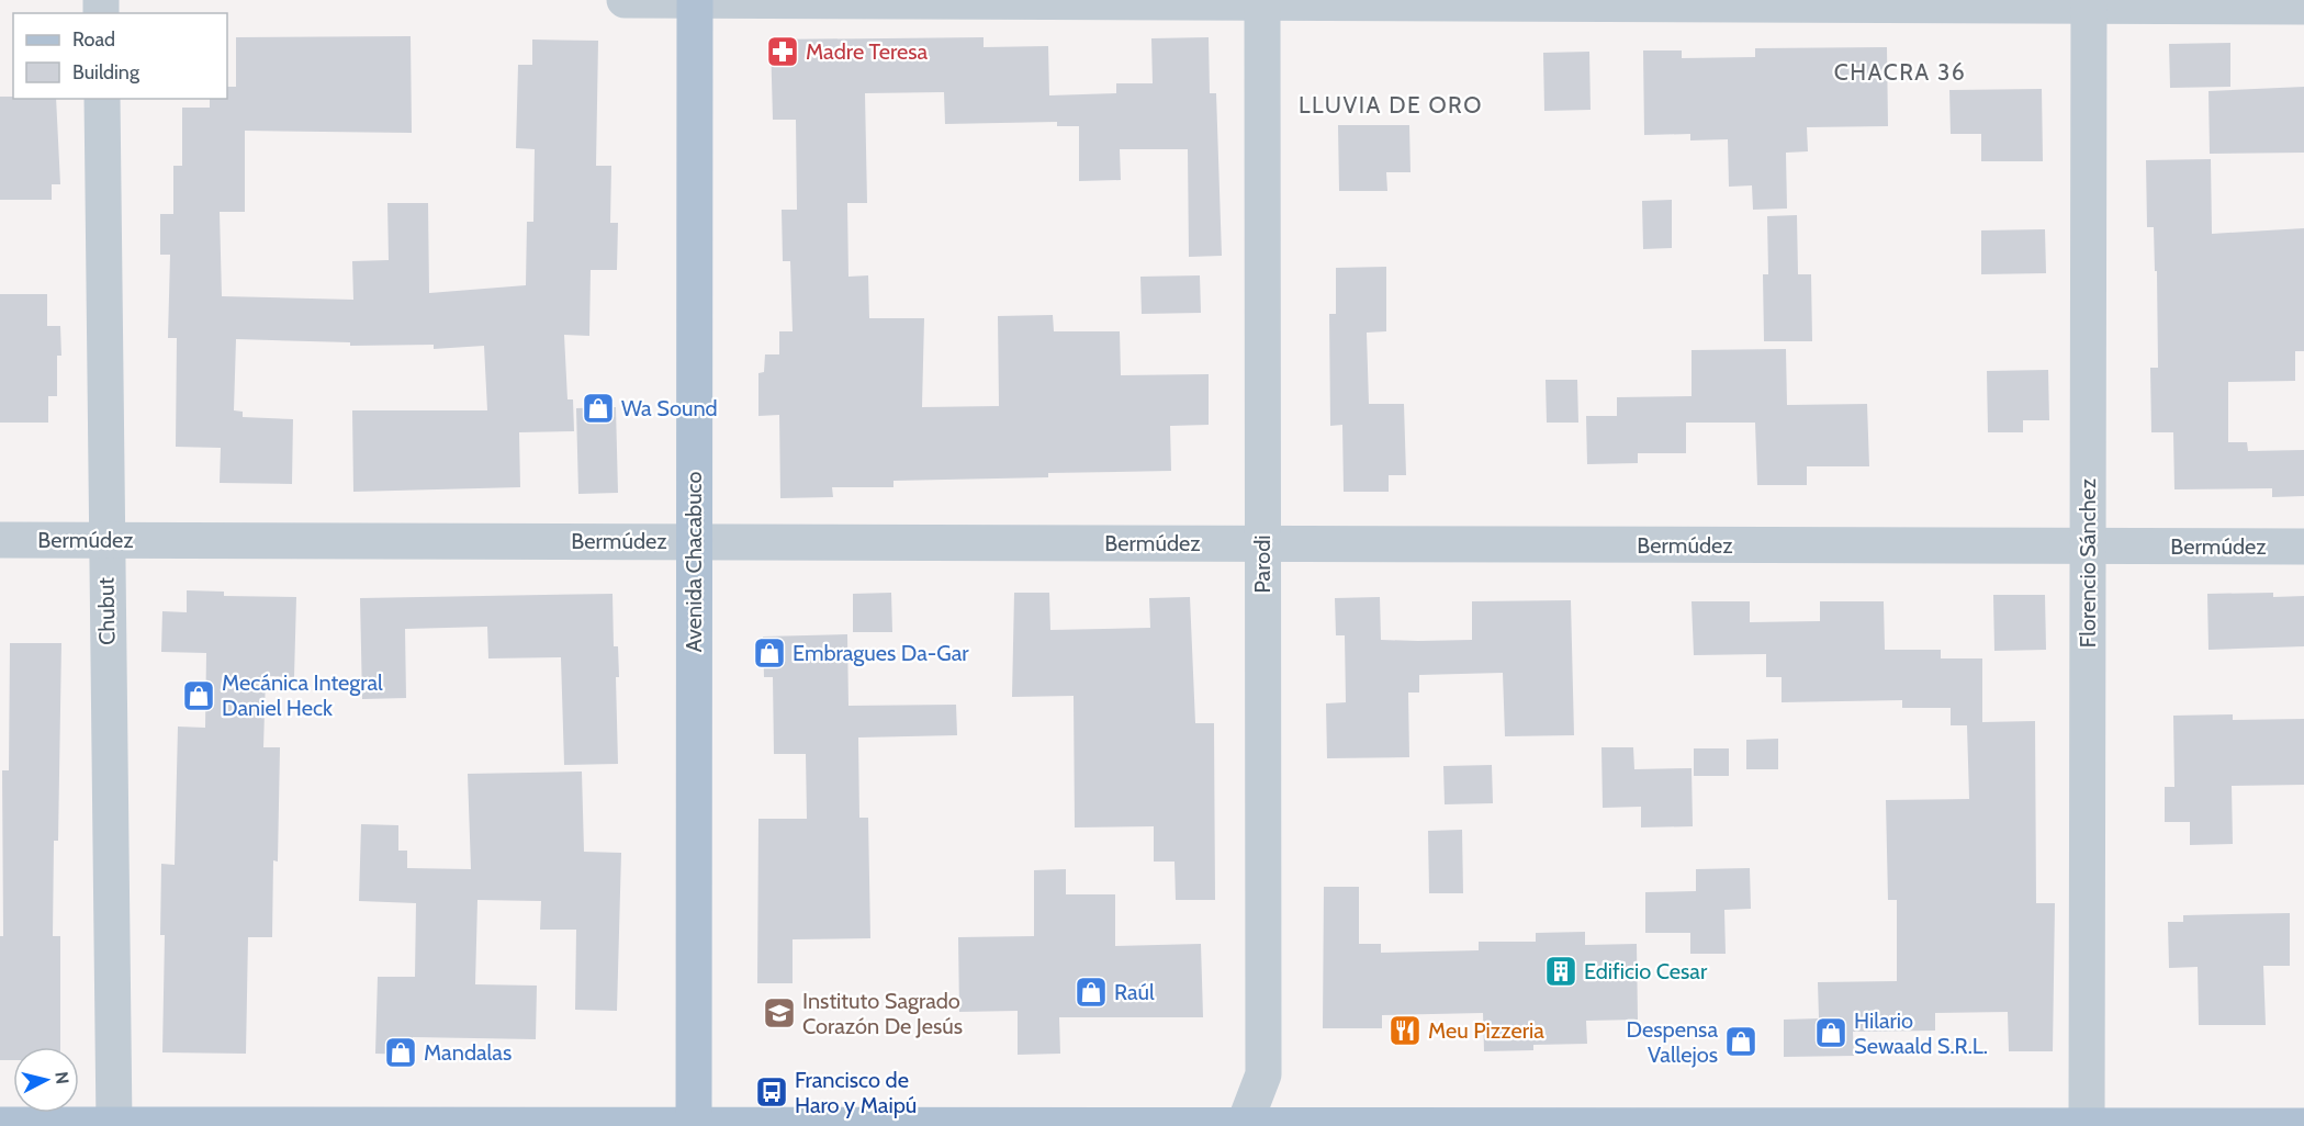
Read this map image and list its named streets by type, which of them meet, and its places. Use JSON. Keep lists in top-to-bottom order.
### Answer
{
  "streets": {
    "main road": ["Avenida Chacabuco"],
    "street": [
      "Bermúdez",
      "Florencio Sánchez",
      "Parodi",
      "Chubut"
    ]
  },
  "crossings": [
    ["Bermúdez", "Avenida Chacabuco"],
    ["Bermúdez", "Florencio Sánchez"],
    ["Bermúdez", "Parodi"],
    ["Bermúdez", "Chubut"]
  ],
  "districts": ["CHACRA 36", "LLUVIA DE ORO"],
  "places": {
    "pharmacy": ["Madre Teresa"],
    "shop": [
      "Wa Sound",
      "Embragues Da-Gar",
      "Mecánica Integral Daniel Heck",
      "Raúl",
      "Hilario Sewaald S.R.L.",
      "Despensa Vallejos",
      "Mandalas"
    ],
    "building": ["Edificio Cesar"],
    "school or university": ["Instituto Sagrado Corazón De Jesús"],
    "restaurant": ["Meu Pizzeria"],
    "bus stop": ["Francisco de Haro y Maipú"]
  },
  "legend": ["Road", "Building"],
  "north": "right"
}
